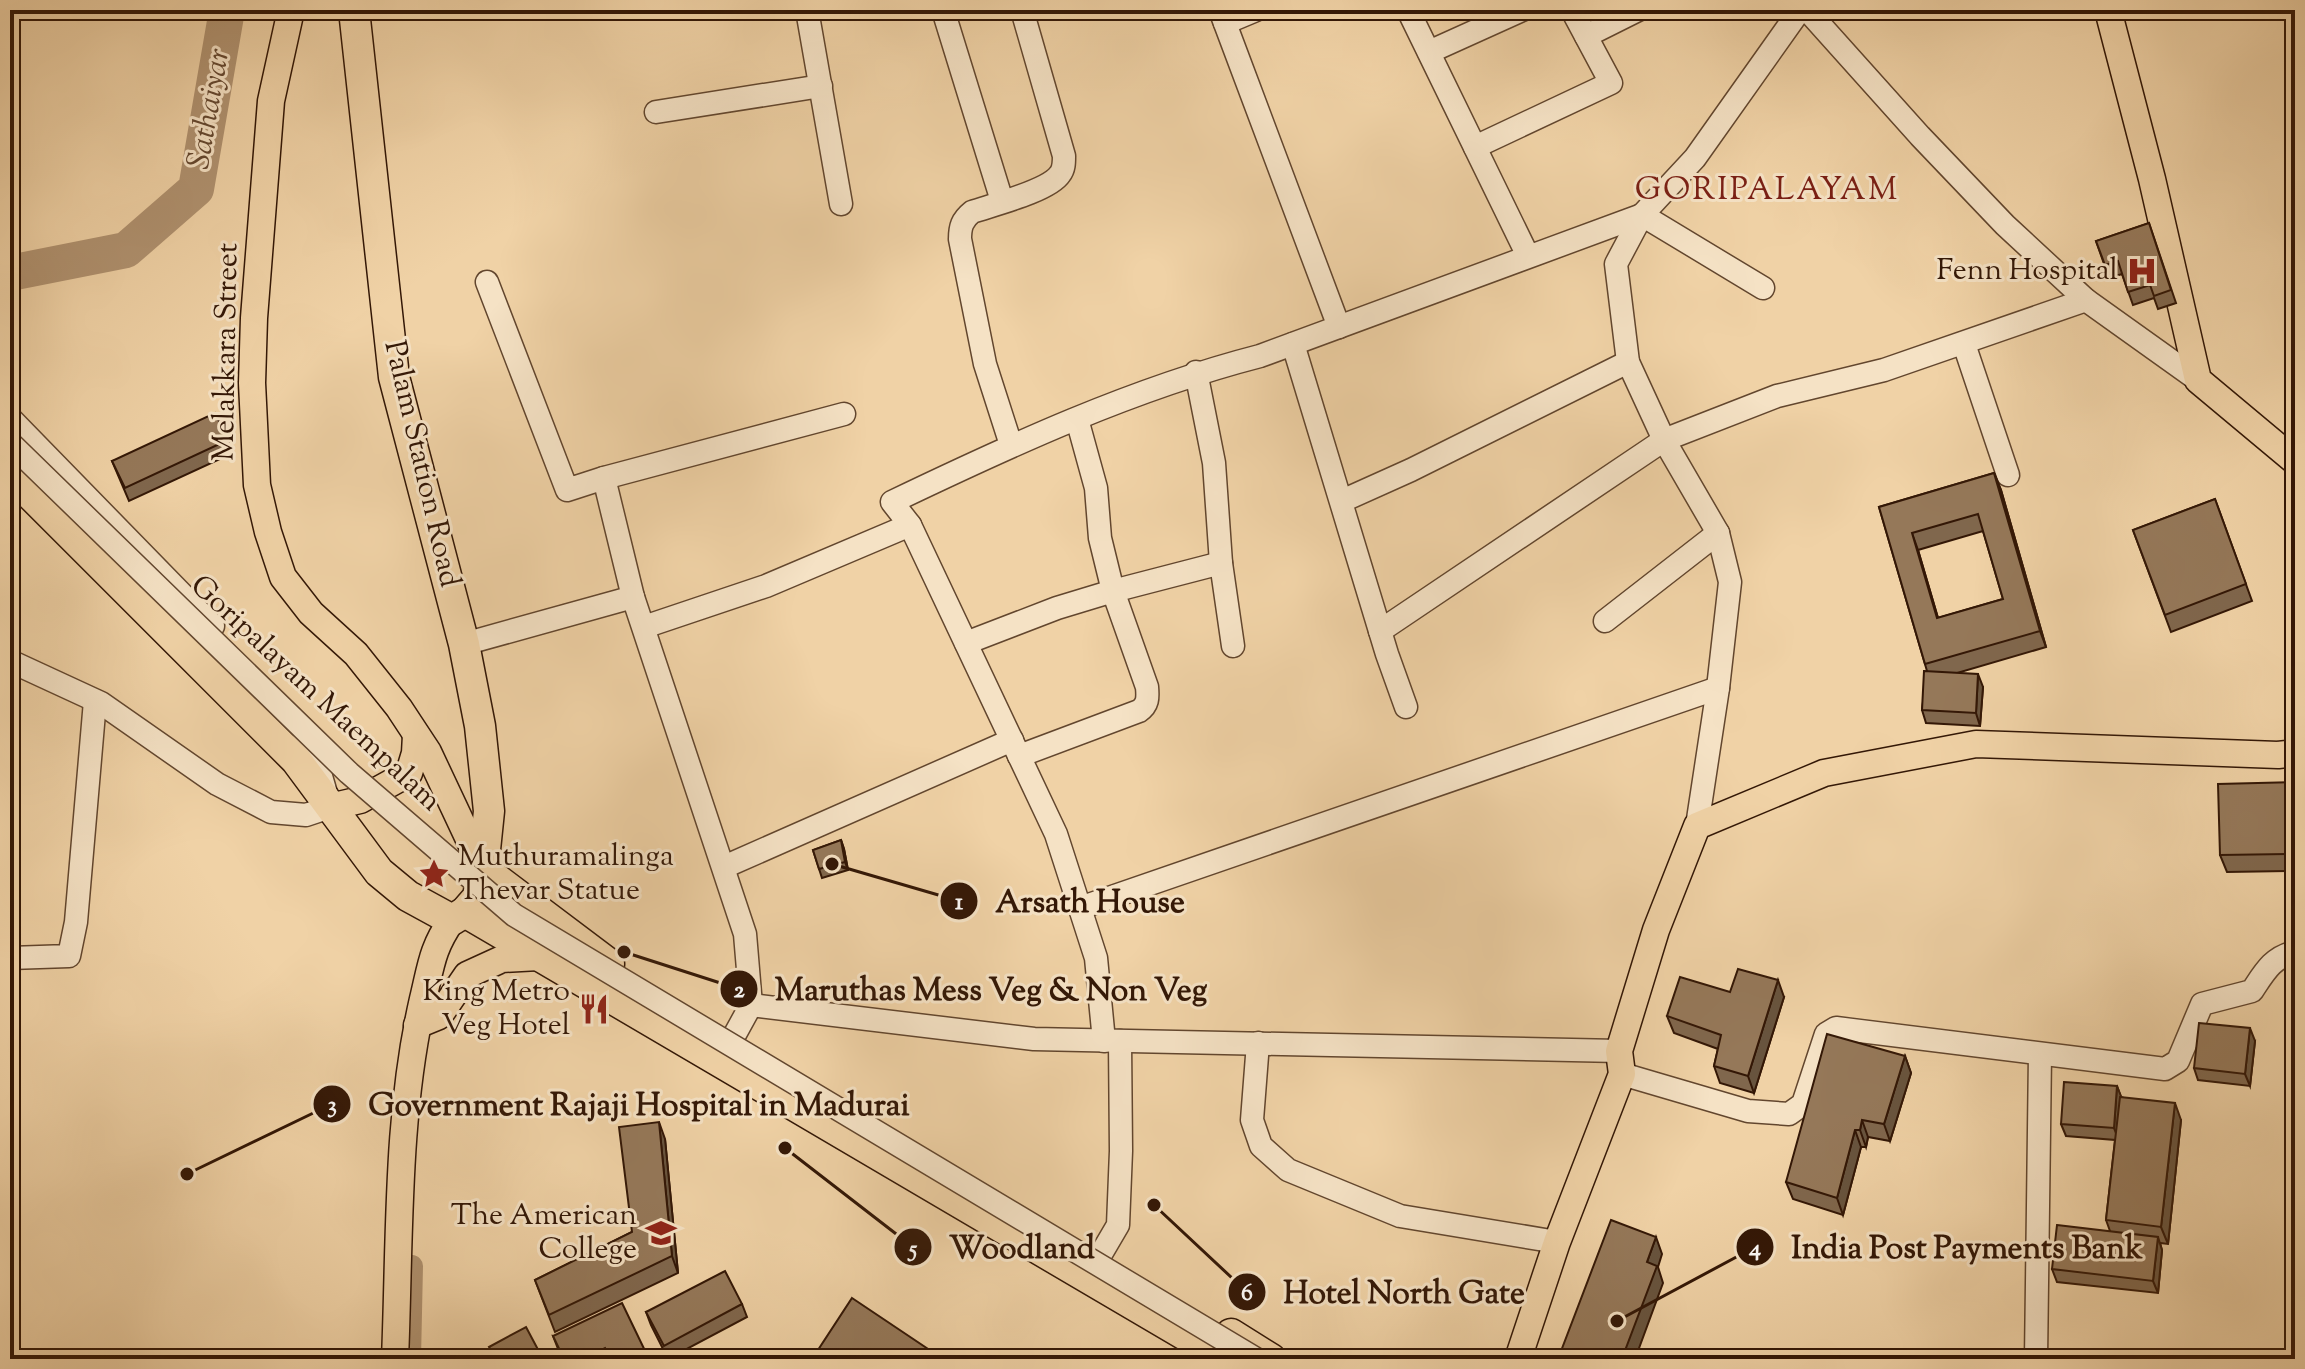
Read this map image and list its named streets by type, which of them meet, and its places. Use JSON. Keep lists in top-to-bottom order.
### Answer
{
  "streets": {
    "highway": ["Palam Station Road"],
    "main road": ["Melakkara Street"],
    "street": ["Goripalayam Maempalam"]
  },
  "crossings": [
    ["Melakkara Street", "Palam Station Road"]
  ],
  "districts": ["GORIPALAYAM"],
  "water": ["Sathaiyar"],
  "places": {
    "hospital": ["Fenn Hospital"],
    "other": [
      "Arsath House",
      "Maruthas Mess Veg & Non Veg",
      "Woodland",
      "Government Rajaji Hospital in Madurai",
      "Hotel North Gate",
      "India Post Payments Bank"
    ],
    "place": ["Muthuramalinga Thevar Statue"],
    "restaurant": ["King Metro Veg Hotel"],
    "school or university": ["The American College"]
  }
}
